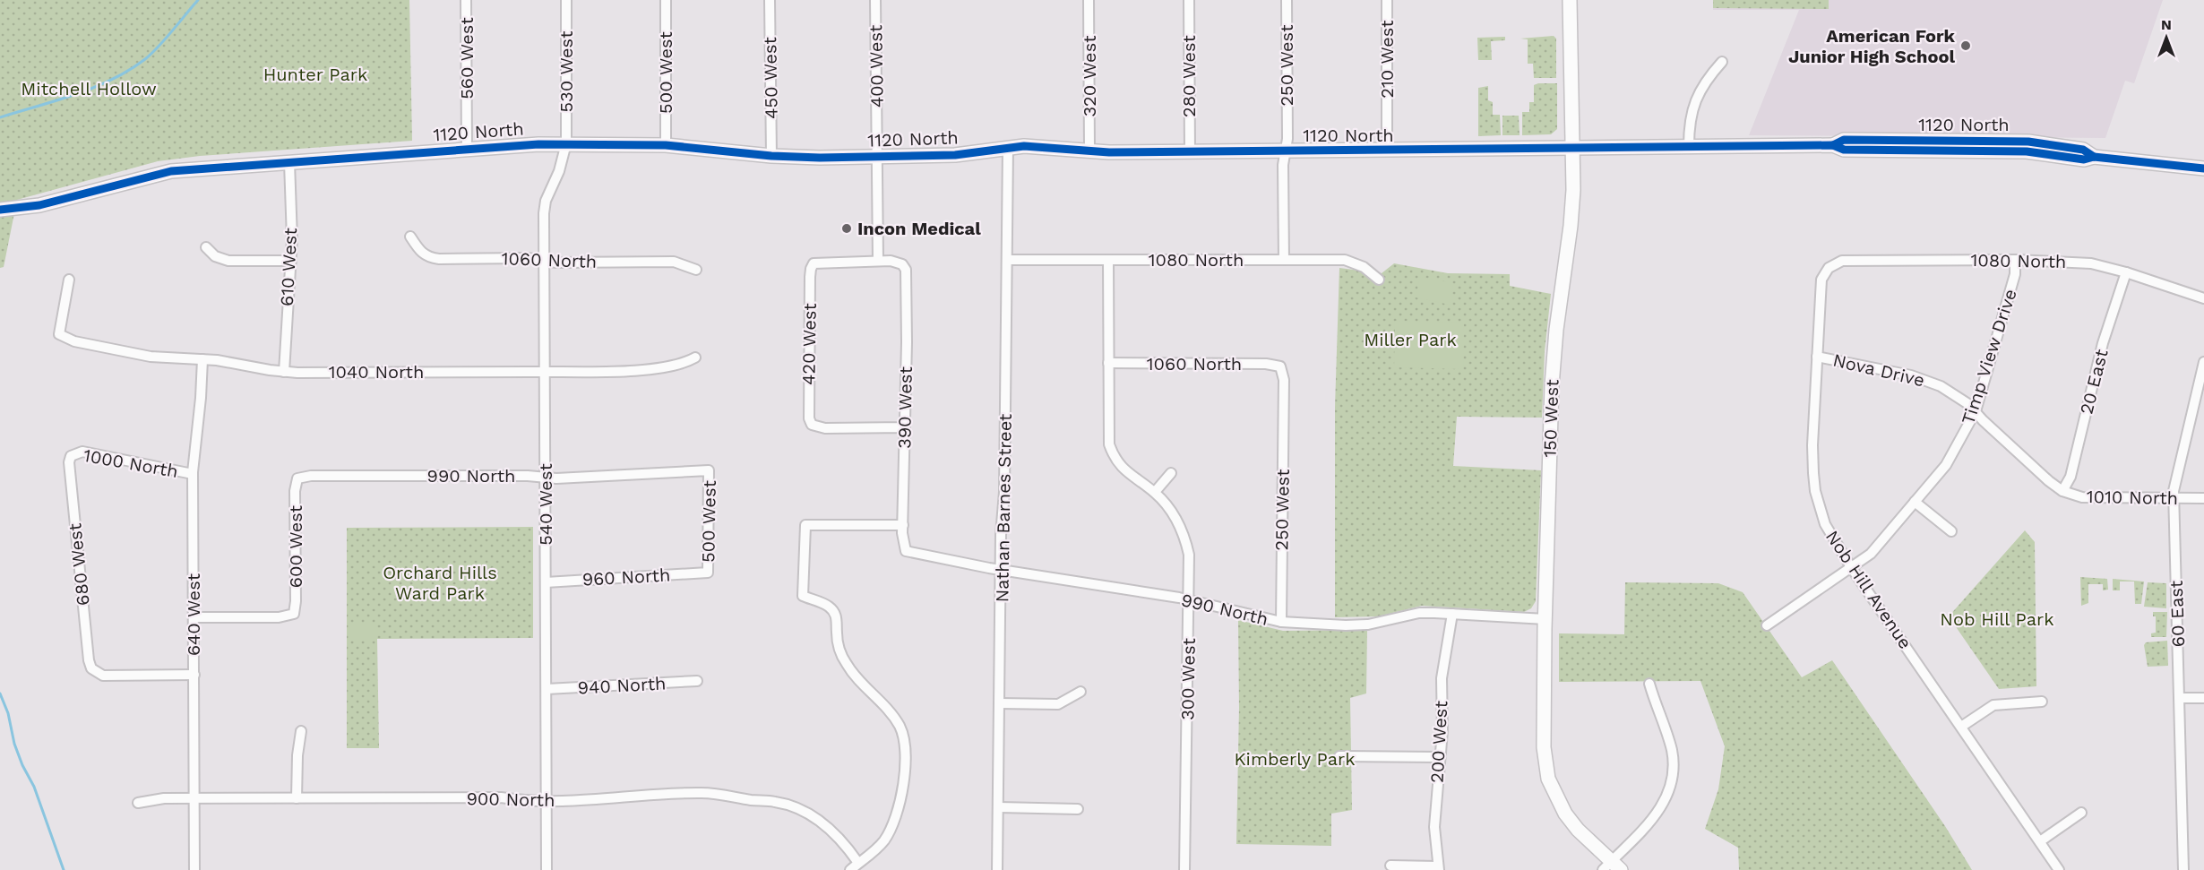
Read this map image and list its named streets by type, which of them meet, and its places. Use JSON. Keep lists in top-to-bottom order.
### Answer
{
  "streets": {
    "street": [
      "560 West",
      "210 West",
      "250 West",
      "400 West",
      "530 West",
      "500 West",
      "320 West",
      "280 West",
      "450 West",
      "1120 North",
      "1060 North",
      "1080 North",
      "610 West",
      "420 West",
      "Timp View Drive",
      "Nova Drive",
      "1040 North",
      "20 East",
      "390 West",
      "150 West",
      "1000 North",
      "990 North",
      "1010 North",
      "540 West",
      "Nathan Barnes Street",
      "600 West",
      "680 West",
      "960 North",
      "Nob Hill Avenue",
      "60 East",
      "640 West",
      "300 West",
      "940 North",
      "200 West",
      "900 North"
    ]
  },
  "crossings": [
    ["560 West", "1120 North"],
    ["210 West", "1120 North"],
    ["250 West", "1120 North"],
    ["250 West", "1060 North"],
    ["250 West", "1080 North"],
    ["250 West", "990 North"],
    ["400 West", "1120 North"],
    ["400 West", "420 West"],
    ["400 West", "390 West"],
    ["530 West", "1120 North"],
    ["530 West", "540 West"],
    ["500 West", "1120 North"],
    ["500 West", "990 North"],
    ["500 West", "960 North"],
    ["320 West", "1120 North"],
    ["280 West", "1120 North"],
    ["450 West", "1120 North"],
    ["1120 North", "610 West"],
    ["1120 North", "150 West"],
    ["1120 North", "540 West"],
    ["1120 North", "Nathan Barnes Street"],
    ["1060 North", "540 West"],
    ["1060 North", "300 West"],
    ["1080 North", "Timp View Drive"],
    ["1080 North", "20 East"],
    ["1080 North", "Nathan Barnes Street"],
    ["1080 North", "Nob Hill Avenue"],
    ["1080 North", "300 West"],
    ["610 West", "1040 North"],
    ["420 West", "390 West"],
    ["Timp View Drive", "Nova Drive"],
    ["Timp View Drive", "Nob Hill Avenue"],
    ["Nova Drive", "20 East"],
    ["Nova Drive", "1010 North"],
    ["Nova Drive", "Nob Hill Avenue"],
    ["1040 North", "540 West"],
    ["1040 North", "640 West"],
    ["20 East", "1010 North"],
    ["390 West", "990 North"],
    ["150 West", "990 North"],
    ["1000 North", "680 West"],
    ["1000 North", "640 West"],
    ["990 North", "540 West"],
    ["990 North", "Nathan Barnes Street"],
    ["990 North", "600 West"],
    ["990 North", "300 West"],
    ["990 North", "200 West"],
    ["1010 North", "60 East"],
    ["540 West", "960 North"],
    ["540 West", "940 North"],
    ["540 West", "900 North"],
    ["600 West", "640 West"],
    ["680 West", "640 West"],
    ["640 West", "900 North"]
  ],
  "parks": [
    "Hunter Park",
    "Mitchell Hollow",
    "Miller Park",
    "Orchard Hills Ward Park",
    "Nob Hill Park",
    "Kimberly Park"
  ],
  "places": ["American Fork Junior High School", "Incon Medical"],
  "north": "top"
}
